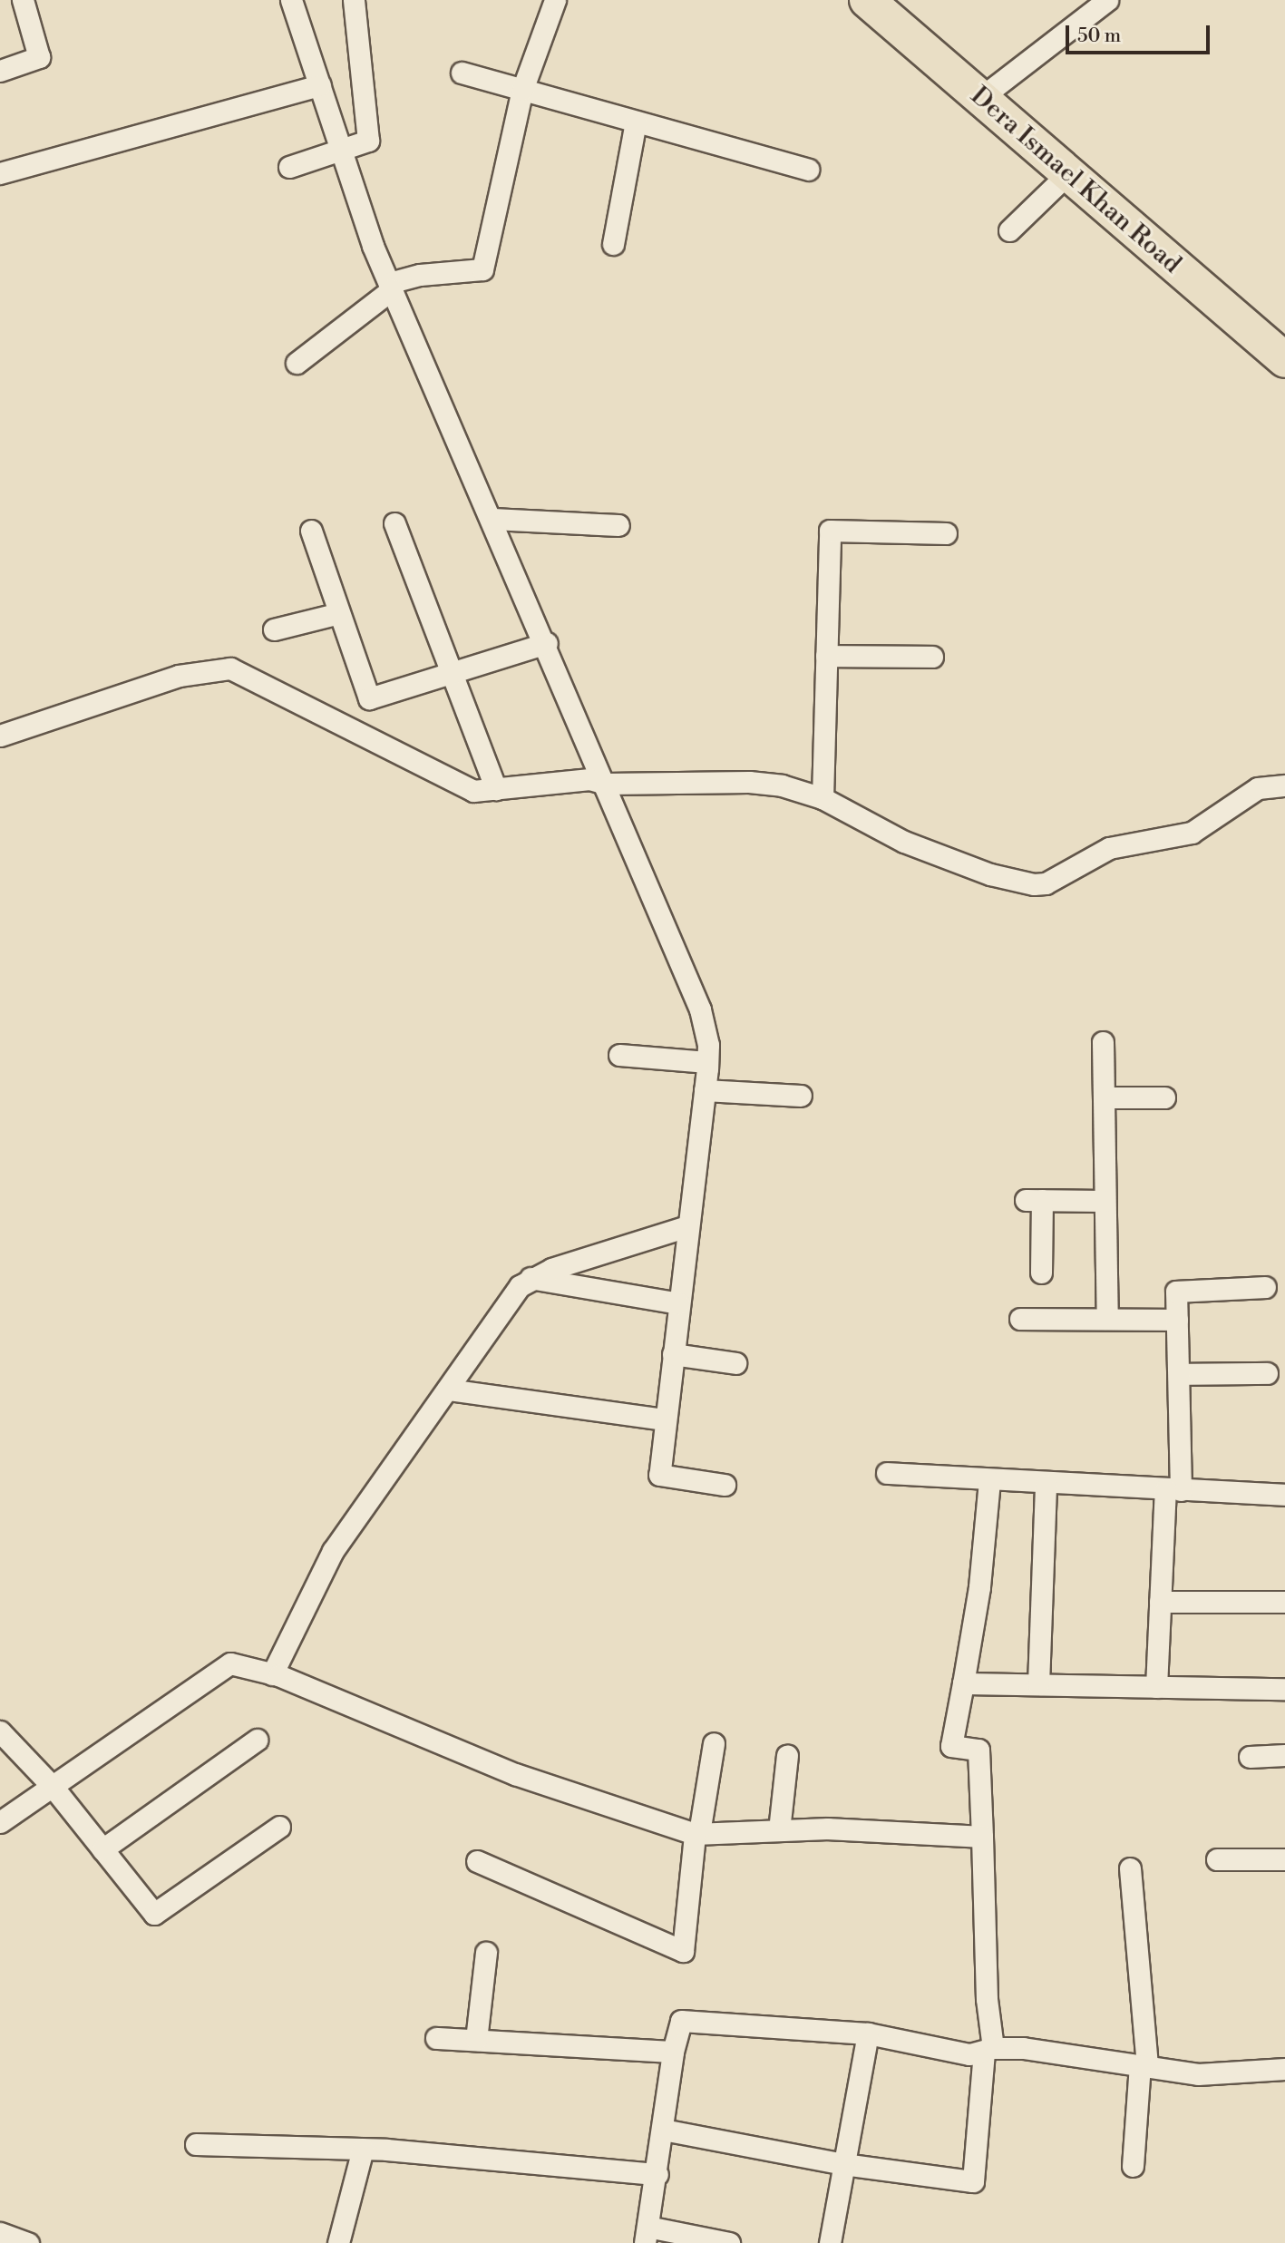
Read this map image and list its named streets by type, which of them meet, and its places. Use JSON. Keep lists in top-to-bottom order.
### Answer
{
  "streets": {
    "highway": ["Dera Ismael Khan Road"]
  },
  "scale_bar": "50 m"
}
